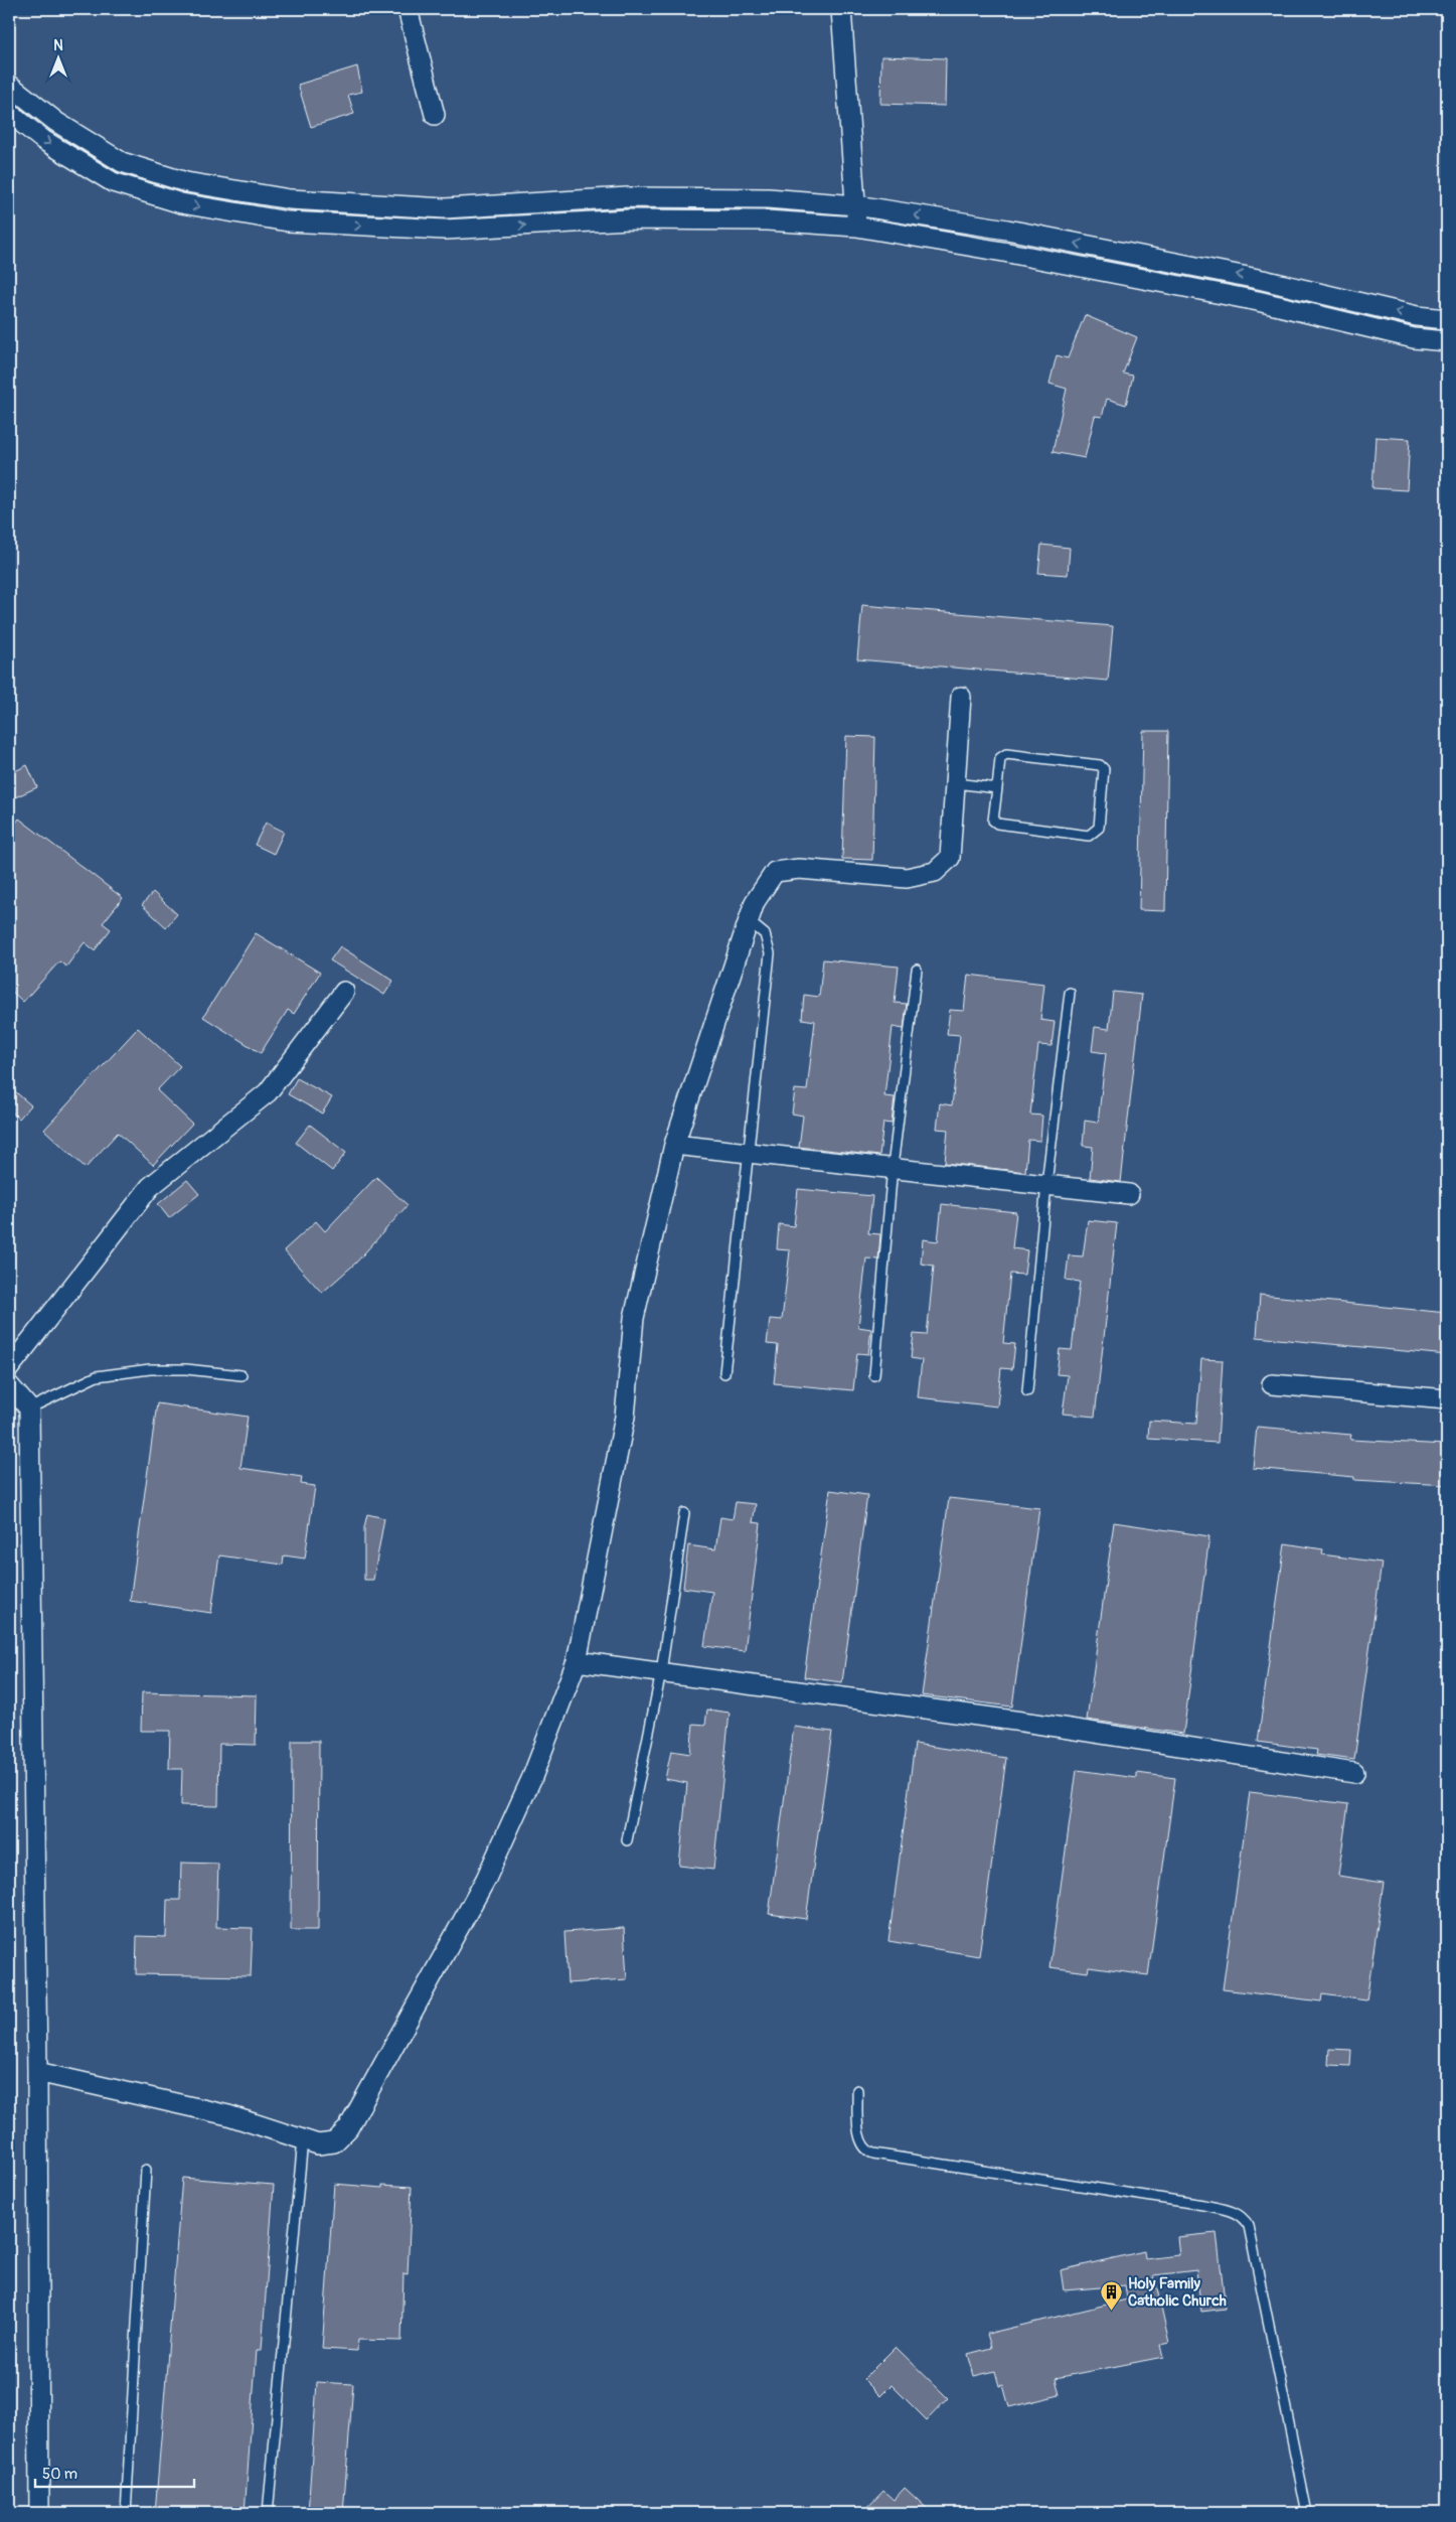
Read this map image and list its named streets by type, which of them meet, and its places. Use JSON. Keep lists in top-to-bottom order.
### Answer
{
  "places": {
    "building": ["Holy Family Catholic Church"]
  },
  "scale_bar": "50 m",
  "north": "top"
}
